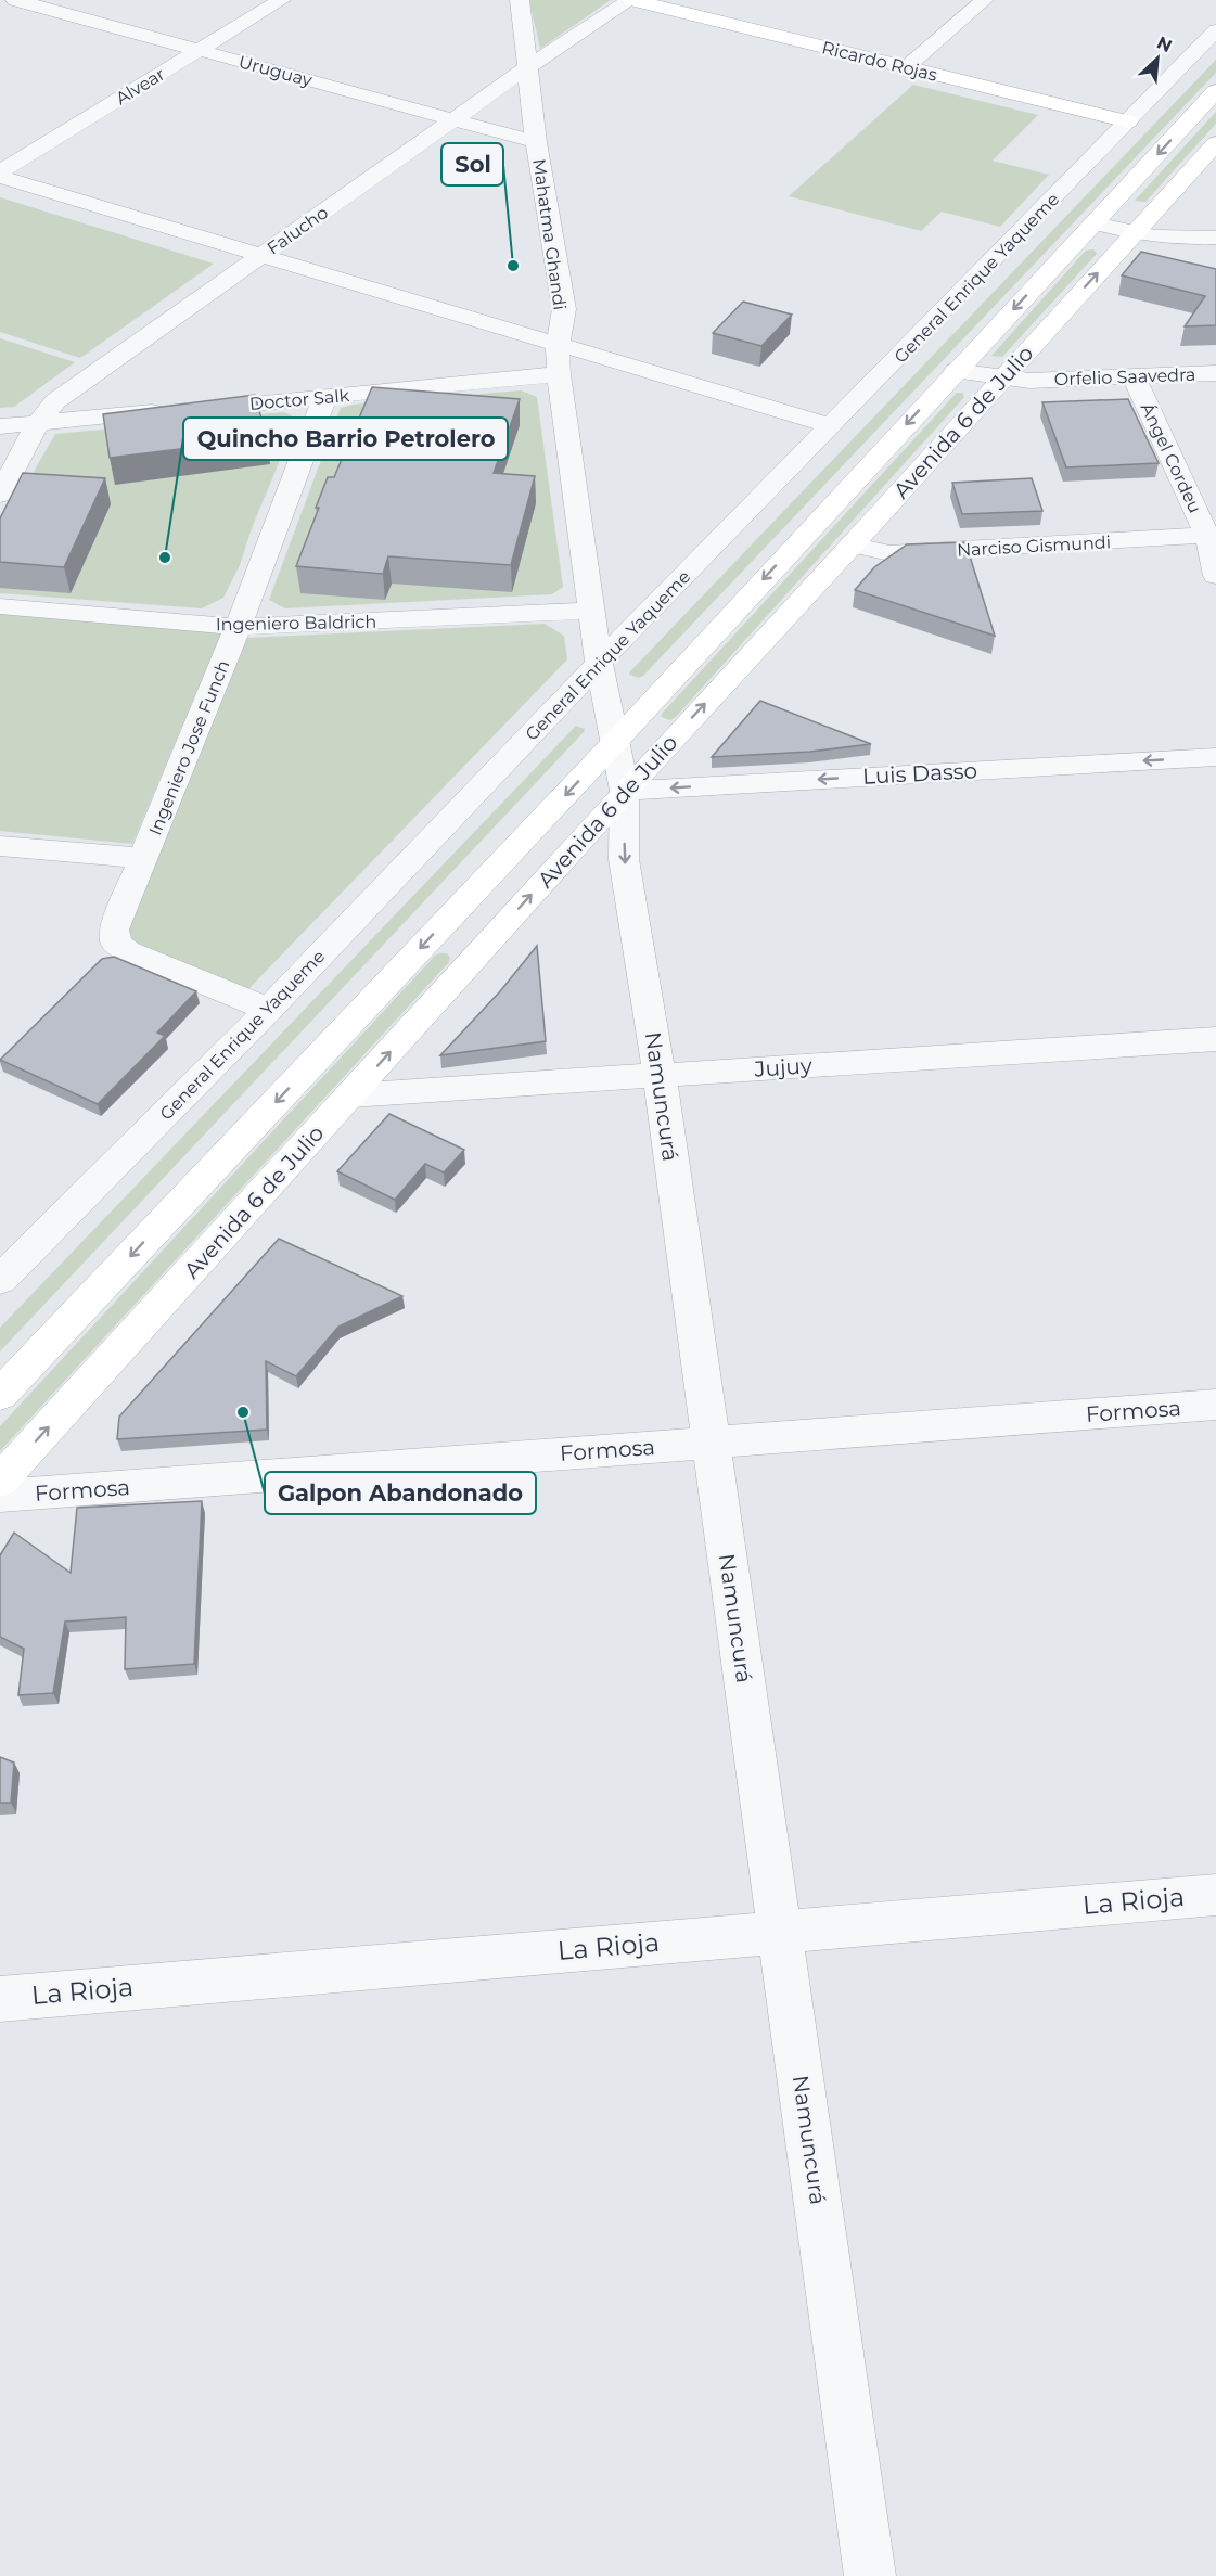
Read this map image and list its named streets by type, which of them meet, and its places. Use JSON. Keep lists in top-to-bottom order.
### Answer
{
  "streets": {
    "main road": ["Ricardo Rojas", "Avenida 6 de Julio"],
    "street": [
      "Uruguay",
      "Alvear",
      "Falucho",
      "Mahatma Ghandi",
      "General Enrique Yaqueme",
      "Orfelio Saavedra",
      "Doctor Salk",
      "Ángel Cordeu",
      "Narciso Gismundi",
      "Ingeniero Baldrich",
      "Ingeniero Jose Funch",
      "Luis Dasso",
      "Jujuy",
      "Namuncurá",
      "Formosa",
      "La Rioja"
    ]
  },
  "crossings": [
    ["Ricardo Rojas", "Falucho"],
    ["Ricardo Rojas", "General Enrique Yaqueme"],
    ["Uruguay", "Alvear"],
    ["Uruguay", "Falucho"],
    ["Uruguay", "Mahatma Ghandi"],
    ["Falucho", "Mahatma Ghandi"],
    ["Falucho", "Doctor Salk"],
    ["Mahatma Ghandi", "General Enrique Yaqueme"],
    ["Mahatma Ghandi", "Doctor Salk"],
    ["Mahatma Ghandi", "Ingeniero Baldrich"],
    ["Mahatma Ghandi", "Namuncurá"],
    ["General Enrique Yaqueme", "Ingeniero Jose Funch"],
    ["General Enrique Yaqueme", "Namuncurá"],
    ["Orfelio Saavedra", "Avenida 6 de Julio"],
    ["Orfelio Saavedra", "Ángel Cordeu"],
    ["Doctor Salk", "Ingeniero Jose Funch"],
    ["Avenida 6 de Julio", "Narciso Gismundi"],
    ["Avenida 6 de Julio", "Luis Dasso"],
    ["Avenida 6 de Julio", "Jujuy"],
    ["Avenida 6 de Julio", "Namuncurá"],
    ["Ángel Cordeu", "Narciso Gismundi"],
    ["Ingeniero Baldrich", "Ingeniero Jose Funch"],
    ["Luis Dasso", "Namuncurá"],
    ["Jujuy", "Namuncurá"],
    ["Namuncurá", "Formosa"],
    ["Namuncurá", "La Rioja"]
  ],
  "one_way": ["Luis Dasso"],
  "places": ["Sol", "Quincho Barrio Petrolero", "Galpon Abandonado"],
  "north": "top right"
}
